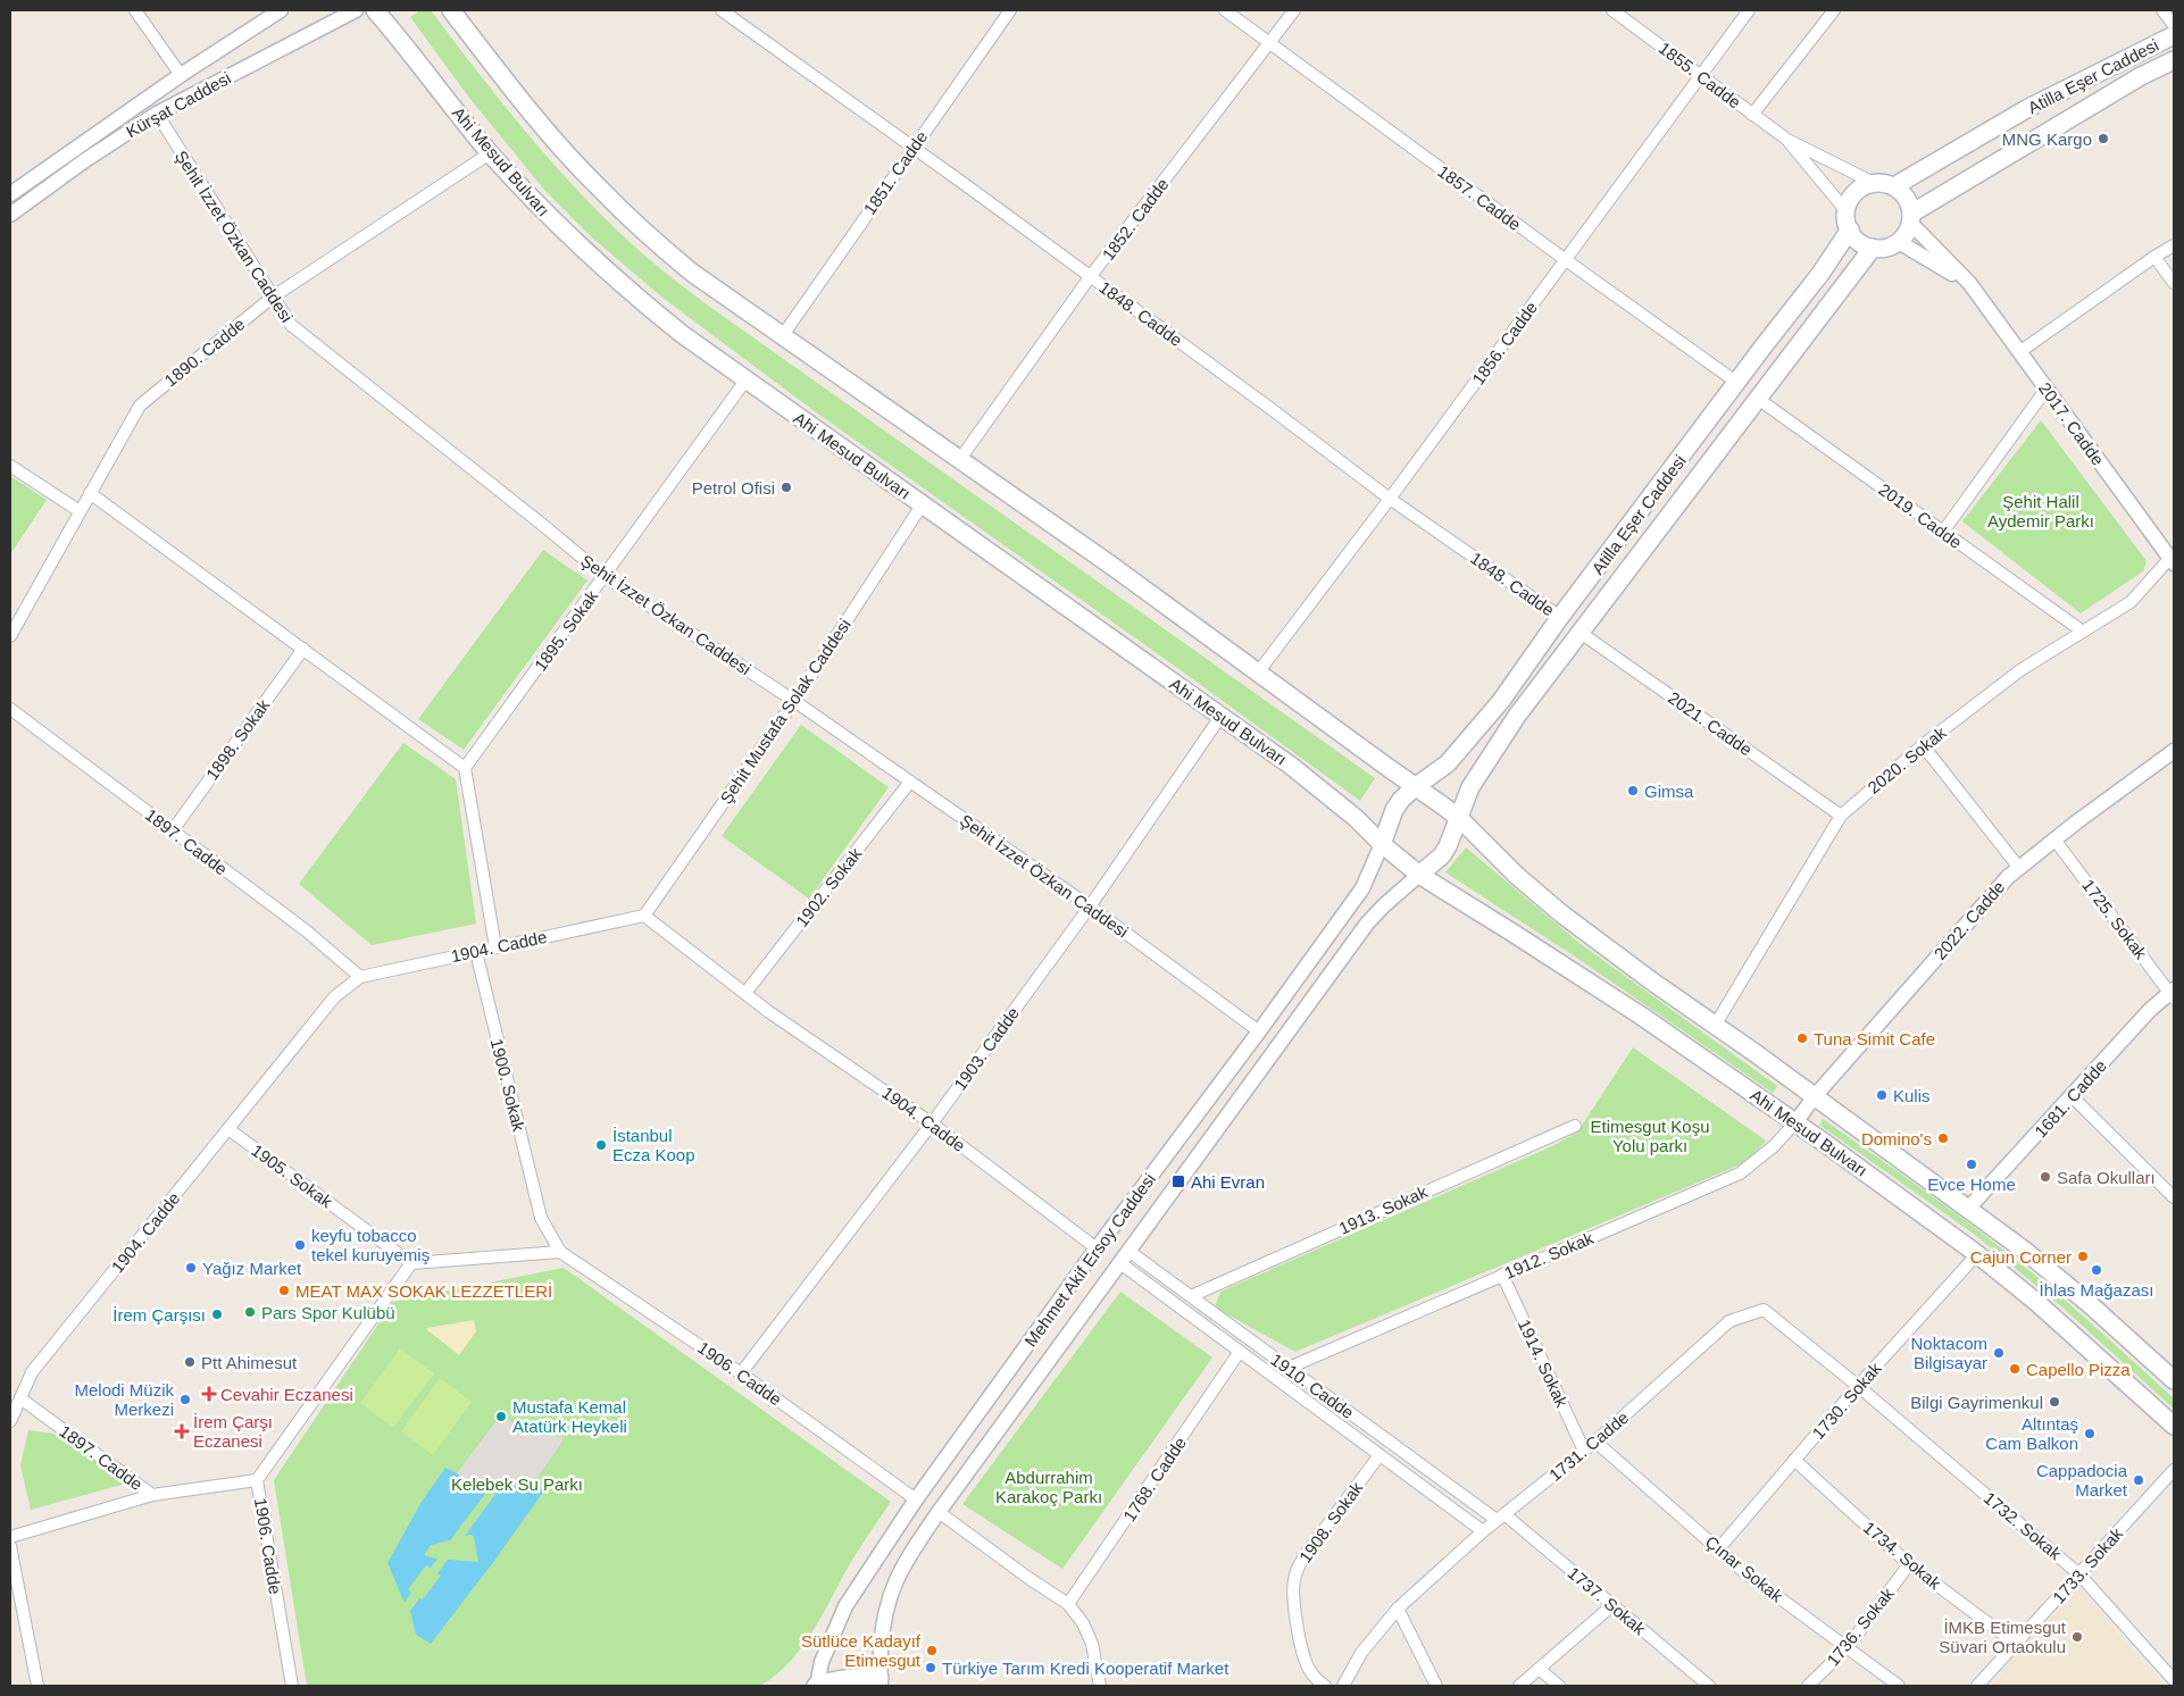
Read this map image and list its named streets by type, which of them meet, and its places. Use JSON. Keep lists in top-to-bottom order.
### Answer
{
  "streets": {
    "main road": ["Atilla Eşer Caddesi", "Ahi Mesud Bulvarı"],
    "street": [
      "1855. Cadde",
      "Kürşat Caddesi",
      "1851. Cadde",
      "1857. Cadde",
      "1852. Cadde",
      "Şehit İzzet Özkan Caddesi",
      "1848. Cadde",
      "1856. Cadde",
      "1890. Cadde",
      "2017. Cadde",
      "2019. Cadde",
      "1895. Sokak",
      "Şehit Mustafa Solak Caddesi",
      "2021. Cadde",
      "1898. Sokak",
      "2020. Sokak",
      "1897. Cadde",
      "1902. Sokak",
      "1725. Sokak",
      "2022. Cadde",
      "1904. Cadde",
      "1903. Cadde",
      "1900. Sokak",
      "1681. Cadde",
      "1905. Sokak",
      "1913. Sokak",
      "1912. Sokak",
      "Mehmet Akif Ersoy Caddesi",
      "1914. Sokak",
      "1906. Cadde",
      "1910. Cadde",
      "1730. Sokak",
      "1731. Cadde",
      "1768. Cadde",
      "1908. Sokak",
      "1732. Sokak",
      "1734. Sokak",
      "1733. Sokak",
      "Çınar Sokak",
      "1737. Sokak",
      "1736. Sokak"
    ]
  },
  "crossings": [
    ["1855. Cadde", "Atilla Eşer Caddesi"],
    ["1855. Cadde", "1856. Cadde"],
    ["1855. Cadde", "2017. Cadde"],
    ["Atilla Eşer Caddesi", "Ahi Mesud Bulvarı"],
    ["Atilla Eşer Caddesi", "1857. Cadde"],
    ["Atilla Eşer Caddesi", "1848. Cadde"],
    ["Atilla Eşer Caddesi", "2017. Cadde"],
    ["Atilla Eşer Caddesi", "2019. Cadde"],
    ["Atilla Eşer Caddesi", "2021. Cadde"],
    ["Kürşat Caddesi", "Şehit İzzet Özkan Caddesi"],
    ["Ahi Mesud Bulvarı", "1851. Cadde"],
    ["Ahi Mesud Bulvarı", "1852. Cadde"],
    ["Ahi Mesud Bulvarı", "1856. Cadde"],
    ["Ahi Mesud Bulvarı", "1890. Cadde"],
    ["Ahi Mesud Bulvarı", "1895. Sokak"],
    ["Ahi Mesud Bulvarı", "Şehit Mustafa Solak Caddesi"],
    ["Ahi Mesud Bulvarı", "2020. Sokak"],
    ["Ahi Mesud Bulvarı", "2022. Cadde"],
    ["Ahi Mesud Bulvarı", "1903. Cadde"],
    ["Ahi Mesud Bulvarı", "1681. Cadde"],
    ["Ahi Mesud Bulvarı", "1912. Sokak"],
    ["Ahi Mesud Bulvarı", "Mehmet Akif Ersoy Caddesi"],
    ["Ahi Mesud Bulvarı", "1730. Sokak"],
    ["1851. Cadde", "1848. Cadde"],
    ["1857. Cadde", "1852. Cadde"],
    ["1857. Cadde", "1856. Cadde"],
    ["1852. Cadde", "1848. Cadde"],
    ["Şehit İzzet Özkan Caddesi", "1890. Cadde"],
    ["Şehit İzzet Özkan Caddesi", "1895. Sokak"],
    ["Şehit İzzet Özkan Caddesi", "Şehit Mustafa Solak Caddesi"],
    ["Şehit İzzet Özkan Caddesi", "1902. Sokak"],
    ["Şehit İzzet Özkan Caddesi", "1903. Cadde"],
    ["Şehit İzzet Özkan Caddesi", "Mehmet Akif Ersoy Caddesi"],
    ["1848. Cadde", "1856. Cadde"],
    ["2017. Cadde", "2020. Sokak"],
    ["2019. Cadde", "2020. Sokak"],
    ["Şehit Mustafa Solak Caddesi", "1904. Cadde"],
    ["2021. Cadde", "2020. Sokak"],
    ["1898. Sokak", "1897. Cadde"],
    ["1897. Cadde", "1904. Cadde"],
    ["1897. Cadde", "1906. Cadde"],
    ["1902. Sokak", "1904. Cadde"],
    ["1725. Sokak", "2022. Cadde"],
    ["1725. Sokak", "1681. Cadde"],
    ["2022. Cadde", "1912. Sokak"],
    ["1904. Cadde", "1903. Cadde"],
    ["1904. Cadde", "1900. Sokak"],
    ["1904. Cadde", "1905. Sokak"],
    ["1904. Cadde", "Mehmet Akif Ersoy Caddesi"],
    ["1903. Cadde", "1906. Cadde"],
    ["1900. Sokak", "1906. Cadde"],
    ["1905. Sokak", "1906. Cadde"],
    ["1913. Sokak", "1910. Cadde"],
    ["1912. Sokak", "1914. Sokak"],
    ["1912. Sokak", "1910. Cadde"],
    ["Mehmet Akif Ersoy Caddesi", "1906. Cadde"],
    ["Mehmet Akif Ersoy Caddesi", "1910. Cadde"],
    ["1914. Sokak", "1731. Cadde"],
    ["1910. Cadde", "1731. Cadde"],
    ["1910. Cadde", "1768. Cadde"],
    ["1910. Cadde", "1908. Sokak"],
    ["1910. Cadde", "1737. Sokak"],
    ["1730. Sokak", "1731. Cadde"],
    ["1730. Sokak", "1732. Sokak"],
    ["1730. Sokak", "1734. Sokak"],
    ["1730. Sokak", "Çınar Sokak"],
    ["1731. Cadde", "1732. Sokak"],
    ["1731. Cadde", "Çınar Sokak"],
    ["1731. Cadde", "1737. Sokak"],
    ["1732. Sokak", "1733. Sokak"],
    ["1734. Sokak", "1733. Sokak"],
    ["1734. Sokak", "1736. Sokak"],
    ["Çınar Sokak", "1736. Sokak"]
  ],
  "parks": [
    "Şehit Halil Aydemir Parkı",
    "Etimesgut Koşu Yolu parkı",
    "Abdurrahim Karakoç Parkı",
    "Kelebek Su Parkı"
  ],
  "places": {
    "other": [
      "MNG Kargo",
      "Petrol Ofisi",
      "Gimsa",
      "Tuna Simit Cafe",
      "Kulis",
      "Domino's",
      "İstanbul Ecza Koop",
      "Evce Home",
      "Safa Okulları",
      "keyfu tobacco tekel kuruyemiş",
      "Cajun Corner",
      "Yağız Market",
      "İhlas Mağazası",
      "MEAT MAX SOKAK LEZZETLERİ",
      "Pars Spor Kulübü",
      "İrem Çarşısı",
      "Noktacom Bilgisayar",
      "Ptt Ahimesut",
      "Capello Pizza",
      "Melodi Müzik Merkezi",
      "Bilgi Gayrimenkul",
      "Mustafa Kemal Atatürk Heykeli",
      "Altıntaş Cam Balkon",
      "Cappadocia Market",
      "İMKB Etimesgut Süvari Ortaokulu",
      "Sütlüce Kadayıf Etimesgut",
      "Türkiye Tarım Kredi Kooperatif Market"
    ],
    "transit": ["Ahi Evran"],
    "health": ["Cevahir Eczanesi", "İrem Çarşı Eczanesi"]
  }
}
